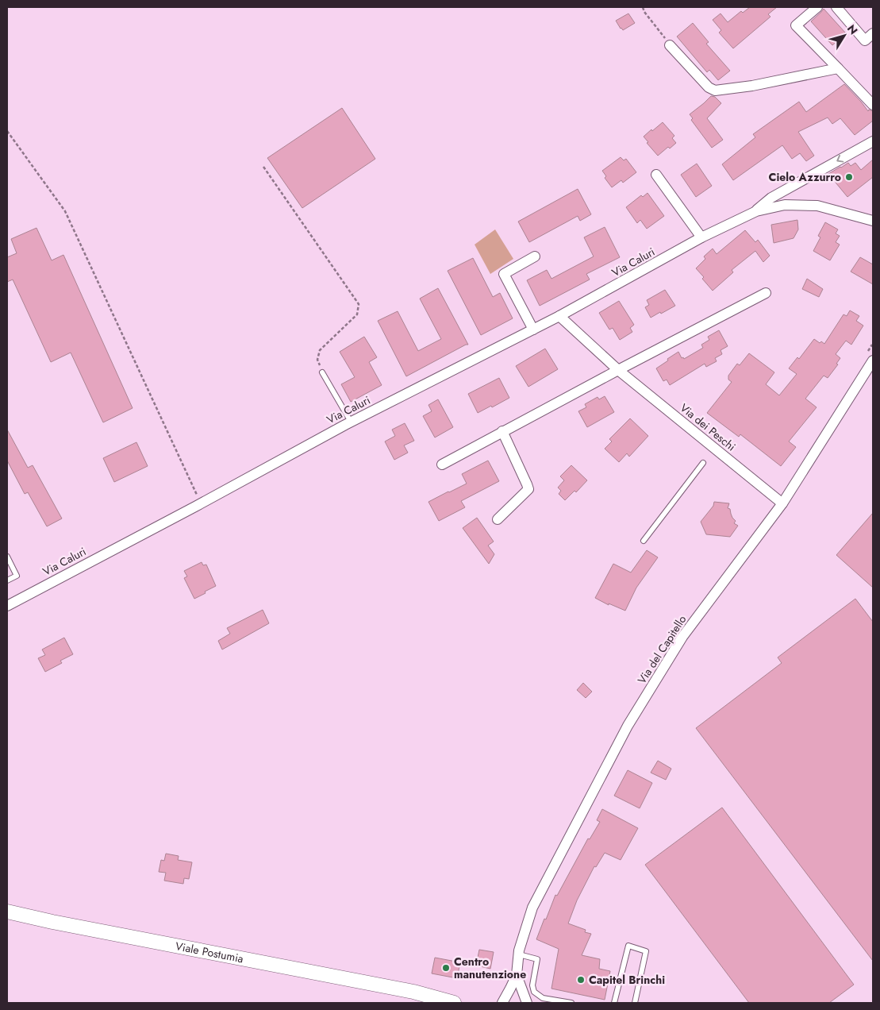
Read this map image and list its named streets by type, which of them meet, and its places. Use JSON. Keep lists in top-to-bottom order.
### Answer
{
  "streets": {
    "main road": ["Viale Postumia"],
    "street": ["Via Caluri", "Via dei Peschi", "Via del Capitello"]
  },
  "crossings": [
    ["Via Caluri", "Via dei Peschi"],
    ["Via dei Peschi", "Via del Capitello"]
  ],
  "places": ["Cielo Azzurro", "Centro manutenzione", "Capitel Brinchi"],
  "north": "top right"
}
